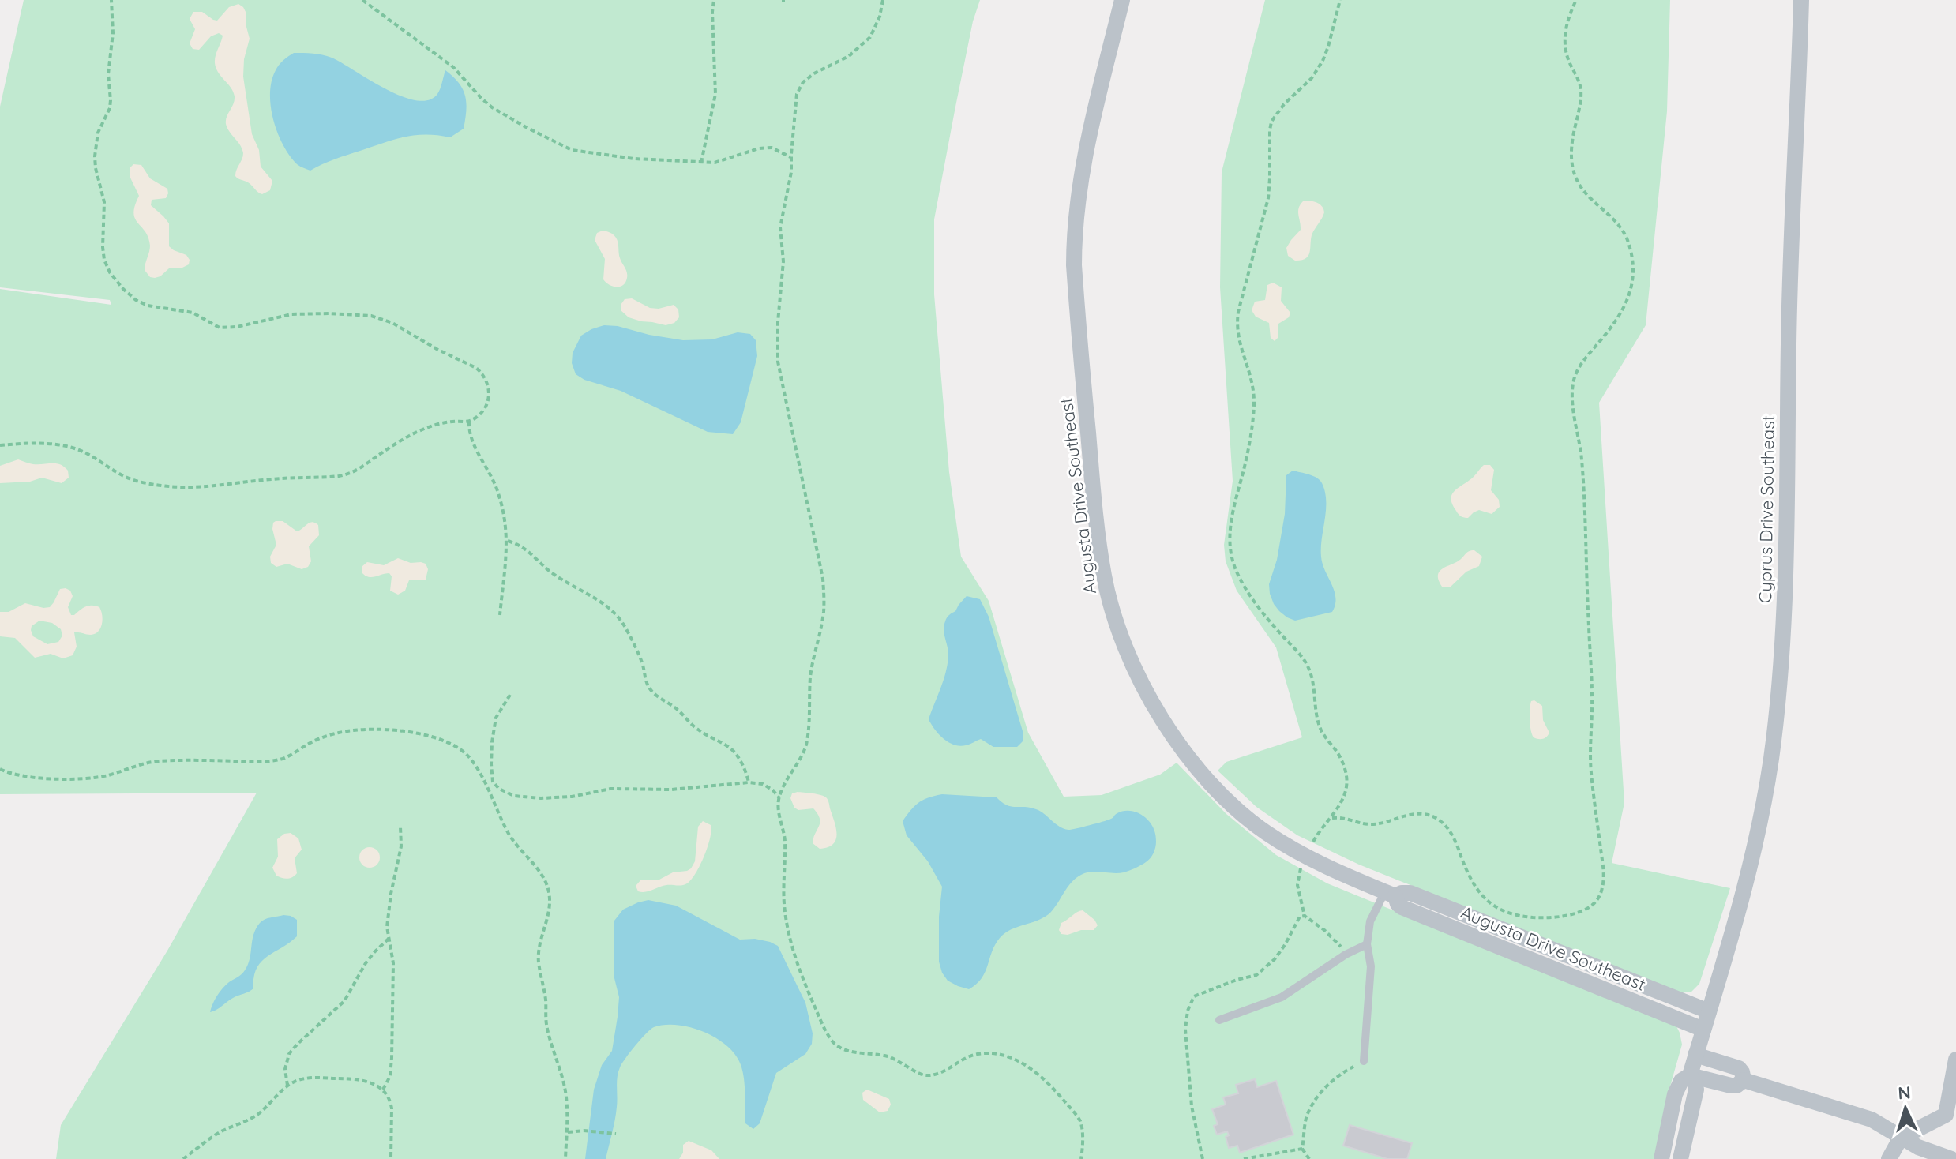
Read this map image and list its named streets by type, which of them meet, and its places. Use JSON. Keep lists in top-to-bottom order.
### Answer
{
  "streets": {
    "street": ["Augusta Drive Southeast", "Cyprus Drive Southeast"]
  },
  "crossings": [
    ["Augusta Drive Southeast", "Cyprus Drive Southeast"]
  ],
  "north": "top"
}
